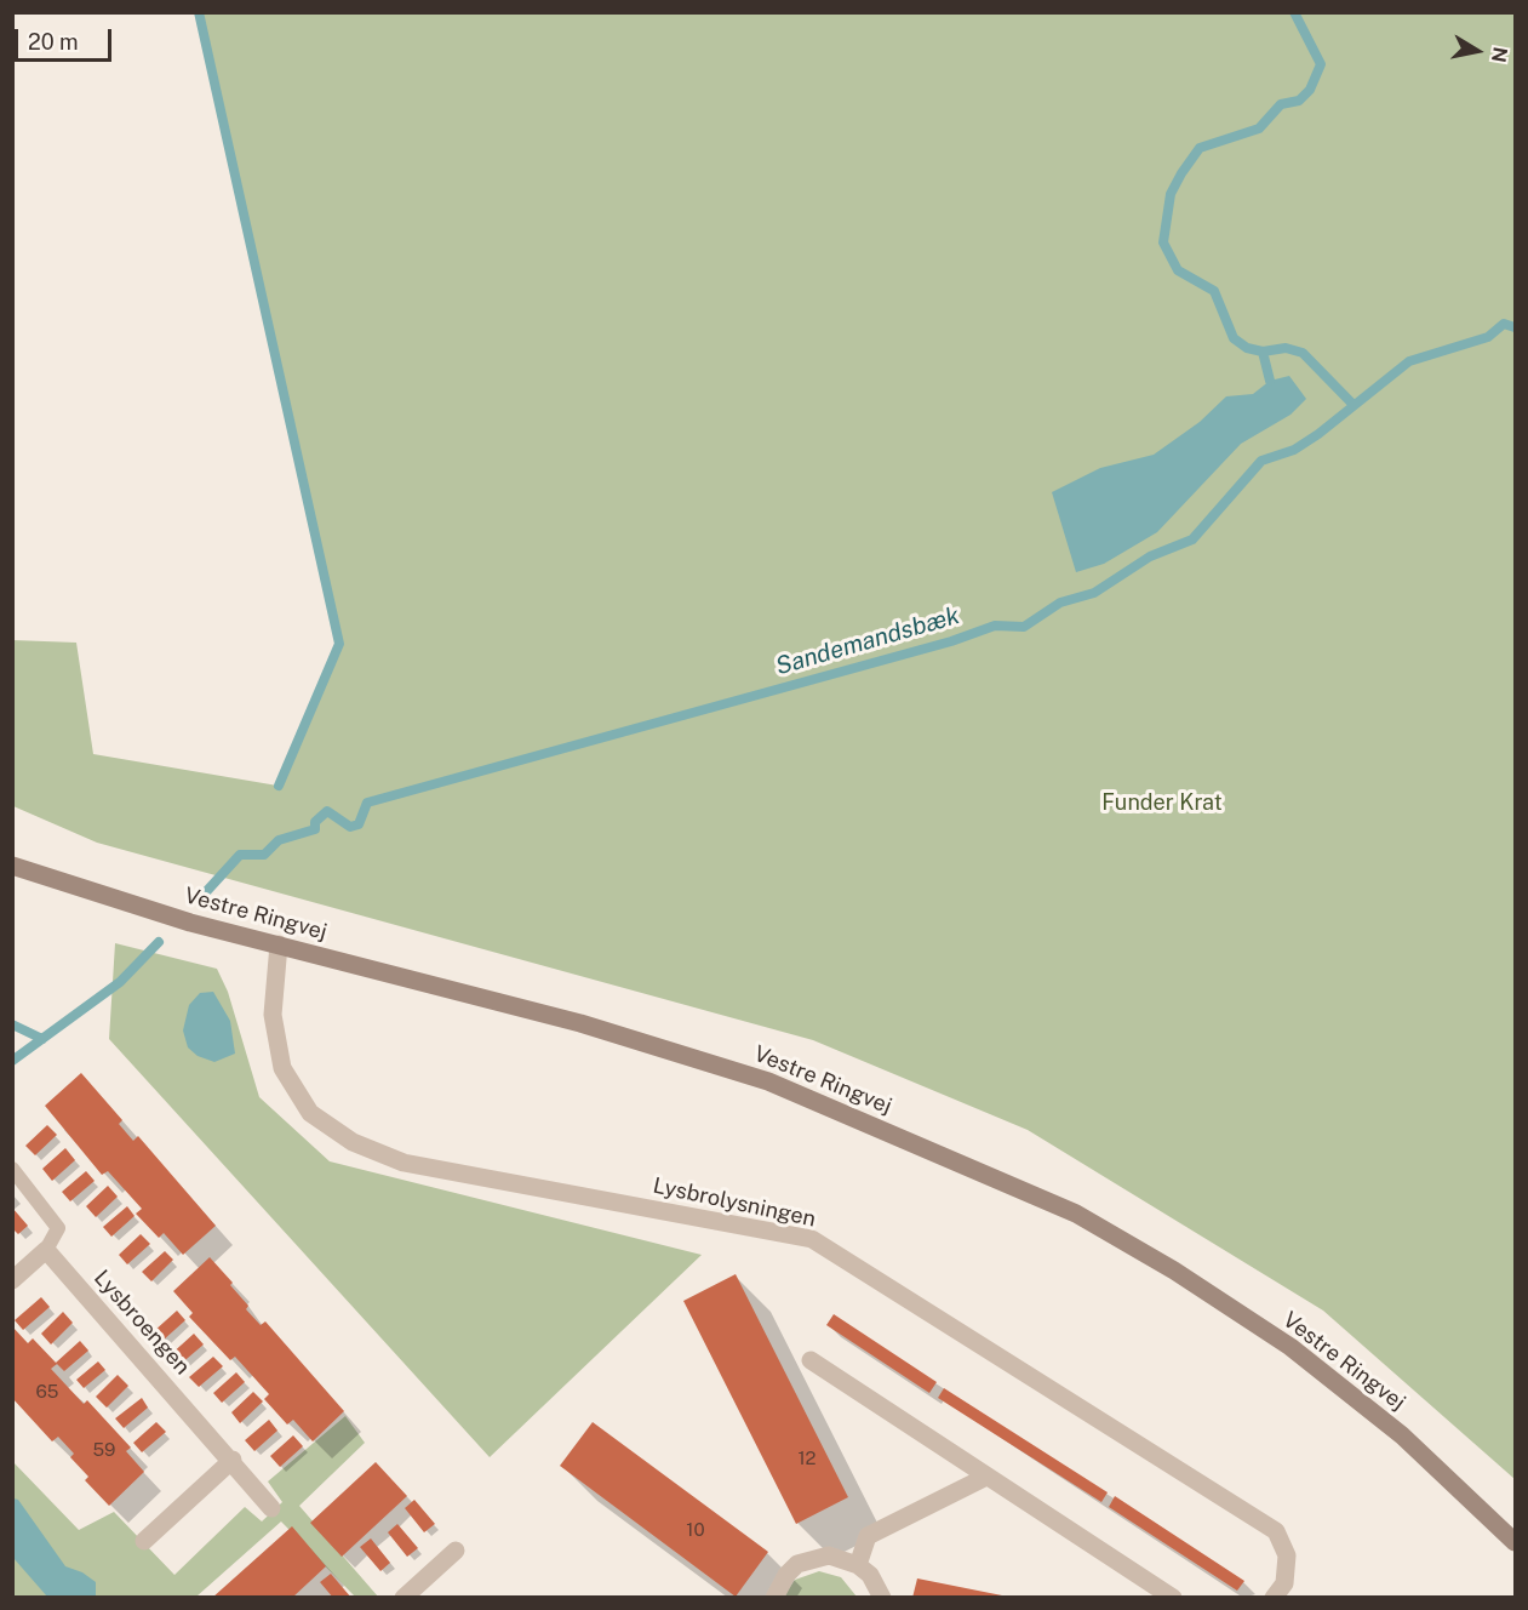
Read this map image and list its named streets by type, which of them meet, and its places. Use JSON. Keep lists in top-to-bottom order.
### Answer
{
  "streets": {
    "main road": ["Vestre Ringvej"],
    "street": ["Lysbrolysningen", "Lysbroengen"]
  },
  "crossings": [
    ["Vestre Ringvej", "Lysbrolysningen"]
  ],
  "water": ["Sandemandsbæk"],
  "parks": ["Funder Krat"],
  "house_numbers": [
    "65",
    "59",
    "12",
    "10"
  ],
  "scale_bar": "20 m",
  "north": "right"
}
